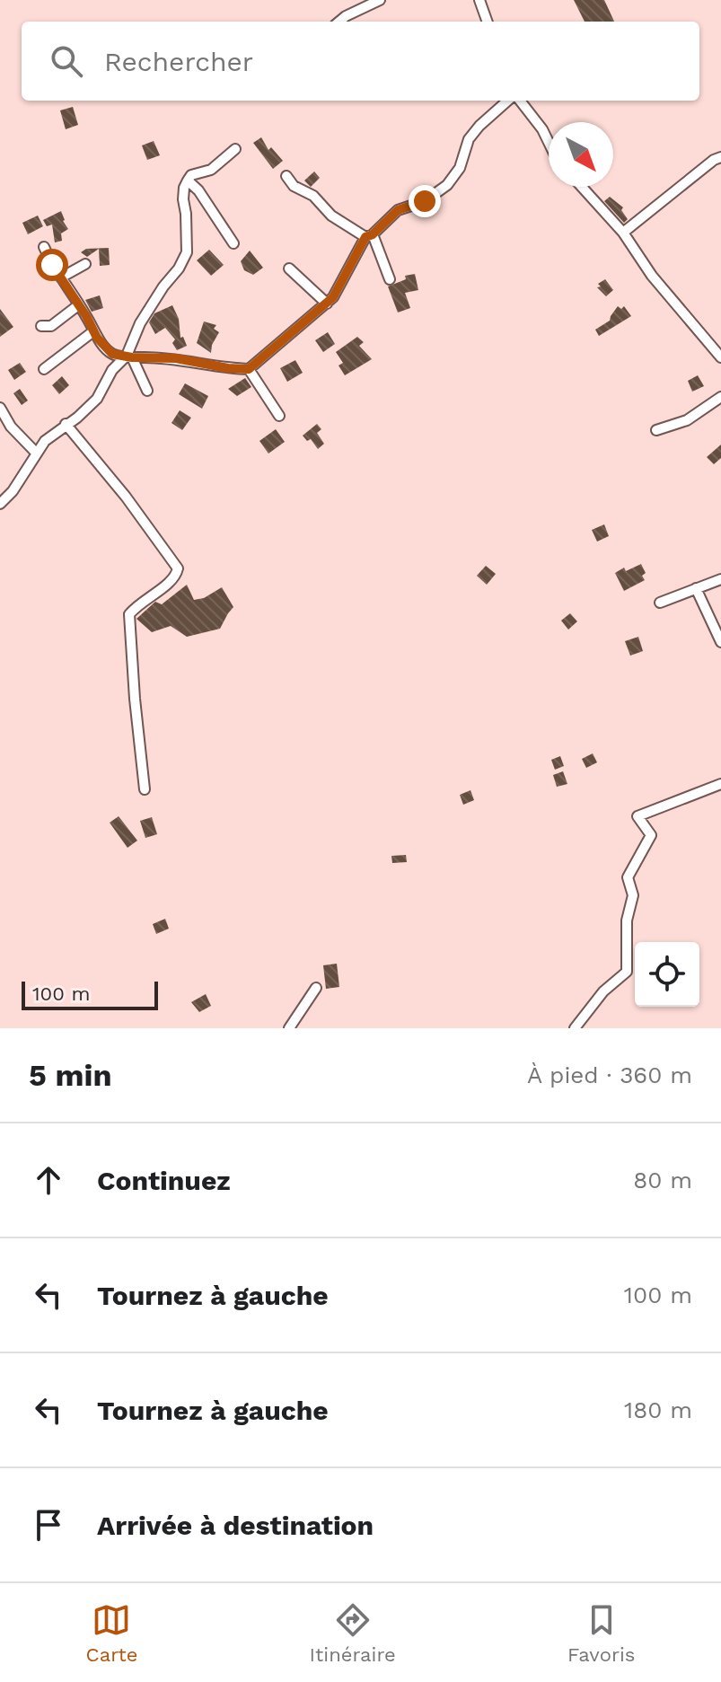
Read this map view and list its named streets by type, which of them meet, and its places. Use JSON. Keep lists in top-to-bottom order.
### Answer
{
  "scale_bar": "100 m",
  "north": "bottom right",
  "page": {
    "search": "Rechercher",
    "scale": "100 m",
    "heading": ["5 min", "À pied · 360 m"],
    "list": [
      ["Continuez", "80 m"],
      ["Tournez à gauche", "100 m"],
      ["Tournez à gauche", "180 m"],
      "Arrivée à destination"
    ],
    "nav": ["Carte", "Itinéraire", "Favoris"]
  }
}
